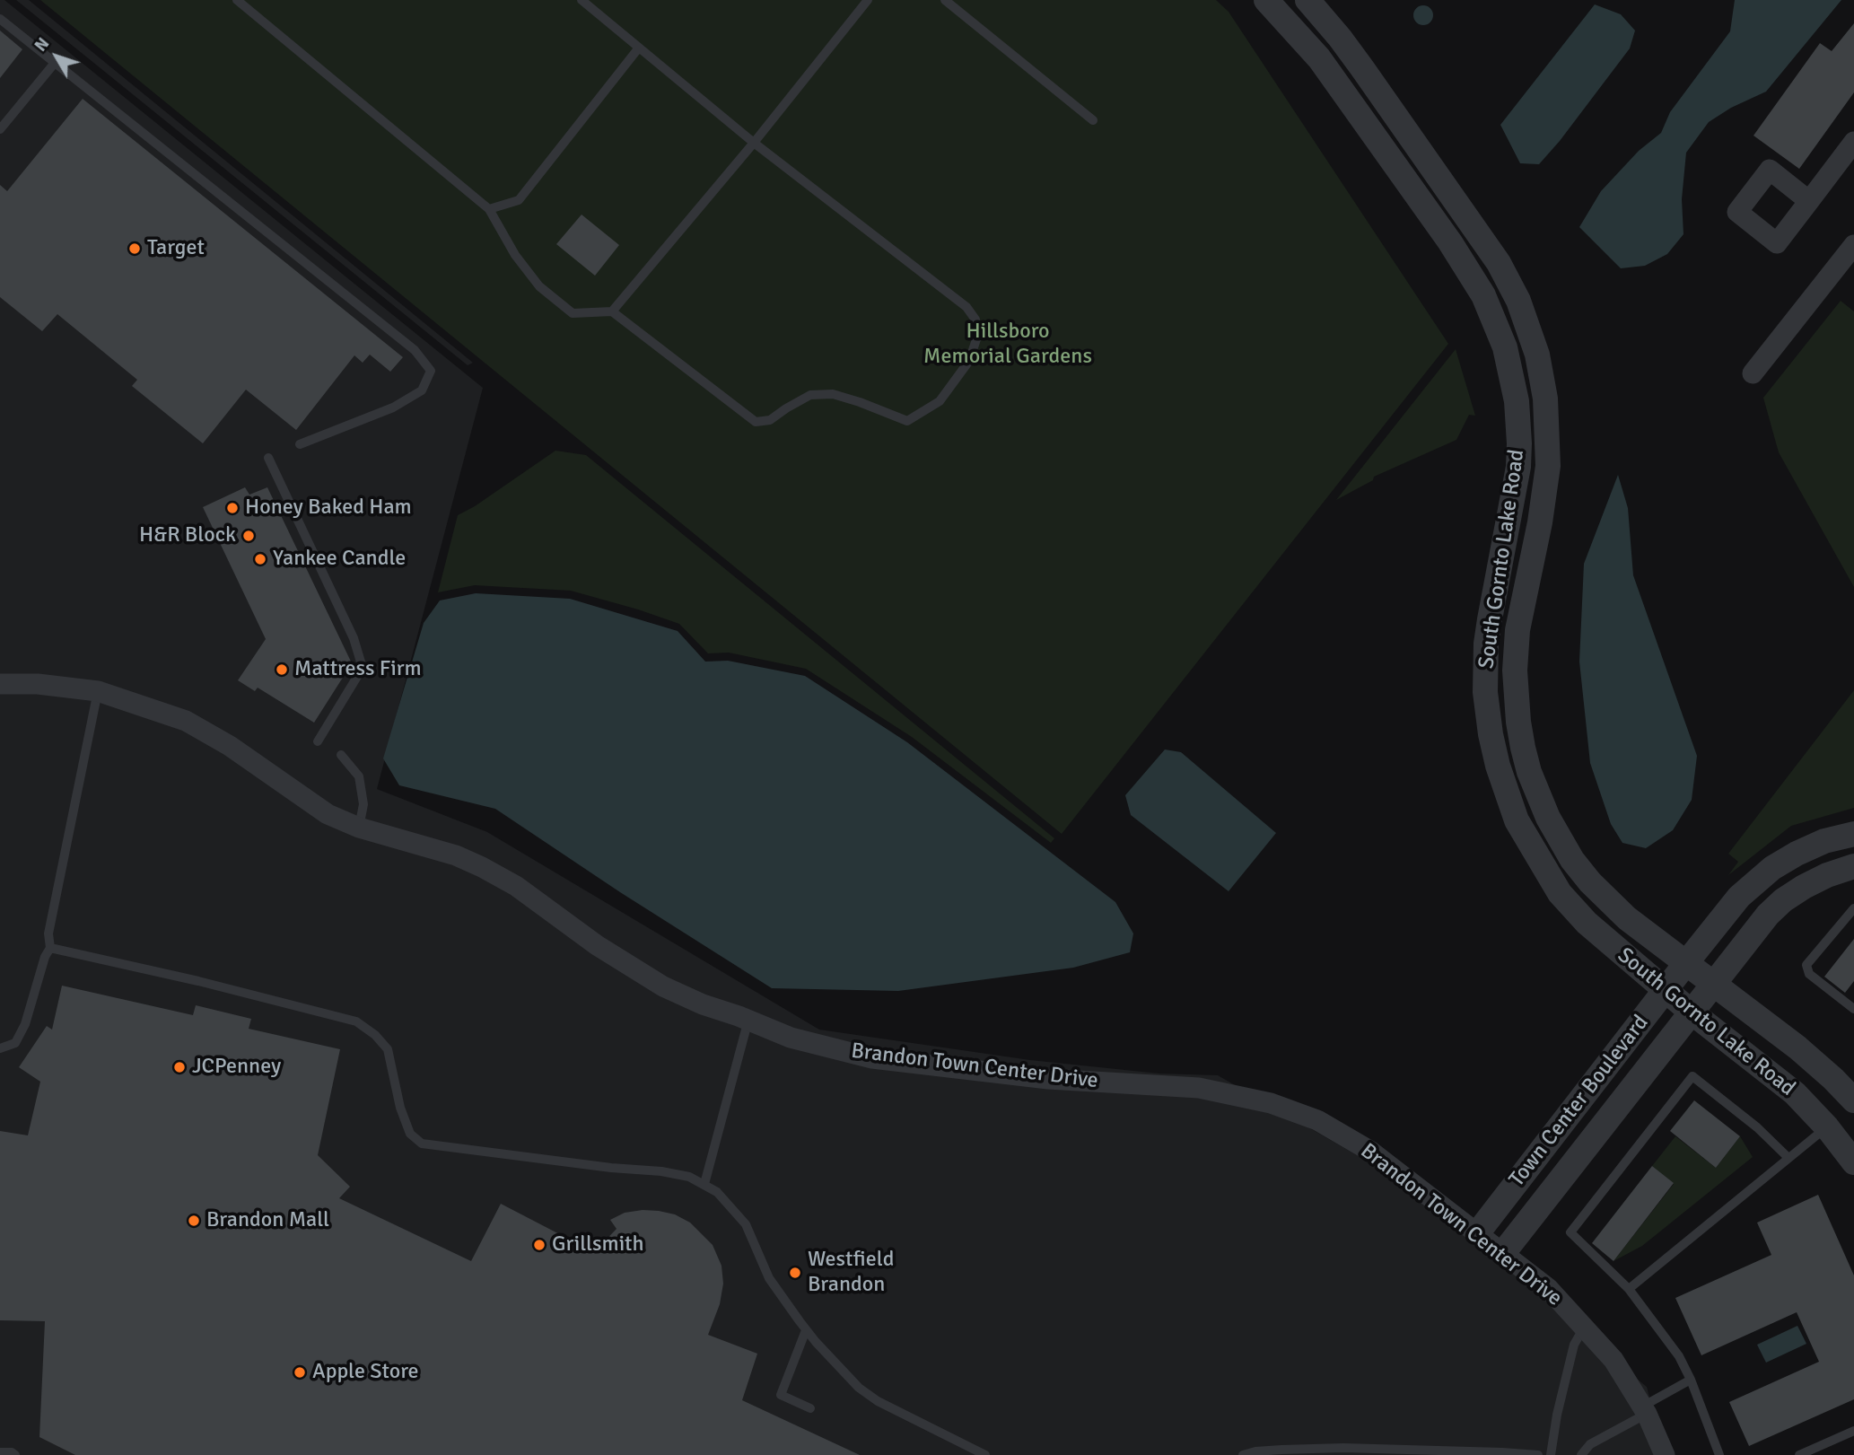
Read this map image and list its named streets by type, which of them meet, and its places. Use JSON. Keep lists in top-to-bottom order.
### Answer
{
  "streets": {
    "street": ["South Gornto Lake Road", "Brandon Town Center Drive", "Town Center Boulevard"]
  },
  "crossings": [
    ["South Gornto Lake Road", "Town Center Boulevard"],
    ["Brandon Town Center Drive", "Town Center Boulevard"]
  ],
  "parks": ["Hillsboro Memorial Gardens"],
  "places": [
    "Target",
    "Honey Baked Ham",
    "H&R Block",
    "Yankee Candle",
    "Mattress Firm",
    "JCPenney",
    "Brandon Mall",
    "Grillsmith",
    "Westfield Brandon",
    "Apple Store"
  ],
  "north": "top left"
}
